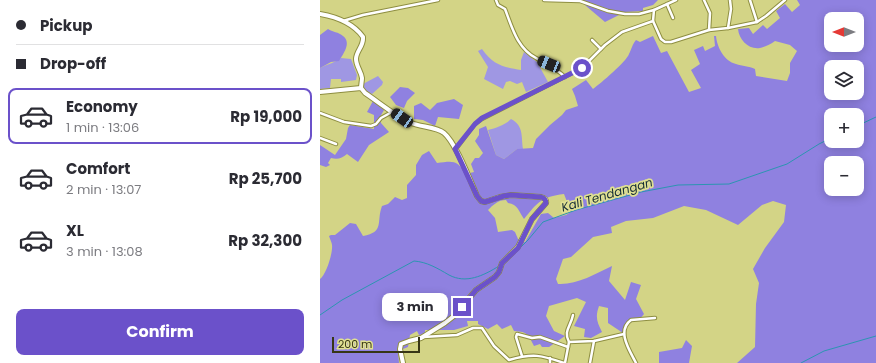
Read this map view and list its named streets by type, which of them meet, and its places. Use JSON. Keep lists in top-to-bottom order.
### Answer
{
  "water": ["Kali Tendangan"],
  "scale_bar": "200 m",
  "north": "left",
  "page": {
    "banner": ["Pickup", "Drop-off"],
    "map_buttons": ["+", "−"],
    "list": [
      {
        "name": "Economy",
        "note": "1 min · 13:06",
        "value": "Rp 19,000"
      },
      {
        "name": "Comfort",
        "note": "2 min · 13:07",
        "value": "Rp 25,700"
      },
      {
        "name": "XL",
        "note": "3 min · 13:08",
        "value": "Rp 32,300"
      }
    ],
    "bubble": "3 min",
    "buttons": "Confirm",
    "scale": "200 m"
  }
}
